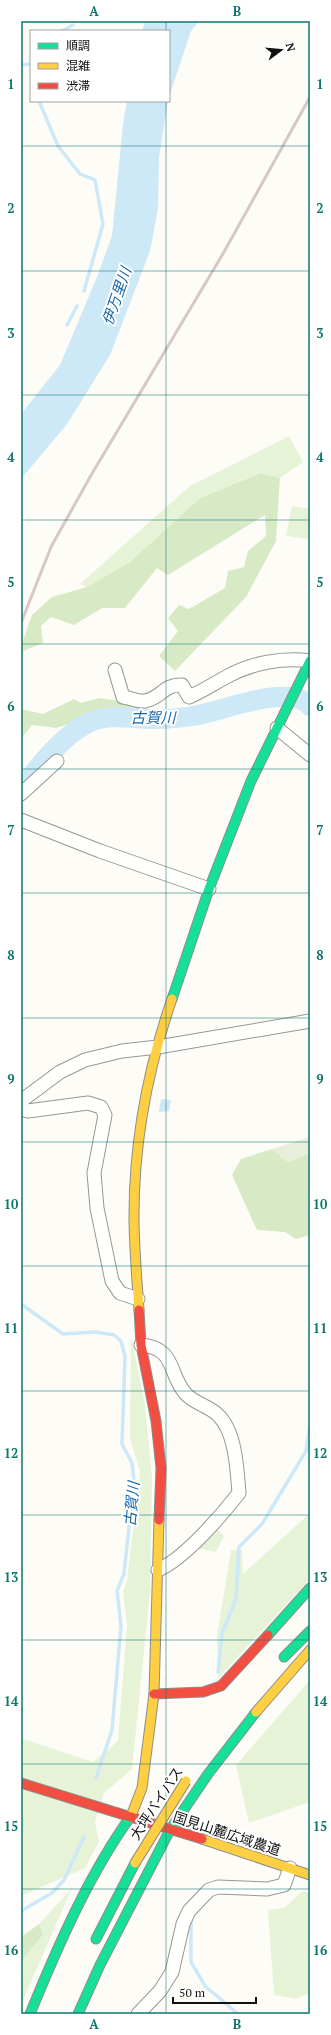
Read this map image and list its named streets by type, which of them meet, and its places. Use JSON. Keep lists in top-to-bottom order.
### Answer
{
  "streets": {
    "main road": ["大坪バイパス", "国見山麓広域農道"]
  },
  "water": ["伊万里川", "古賀川"],
  "legend": ["順調", "混雑", "渋滞"],
  "scale_bar": "50 m",
  "north": "right",
  "grid": {
    "columns": ["A", "B"],
    "rows": [
      "1",
      "2",
      "3",
      "4",
      "5",
      "6",
      "7",
      "8",
      "9",
      "10",
      "11",
      "12",
      "13",
      "14",
      "15",
      "16"
    ]
  }
}
